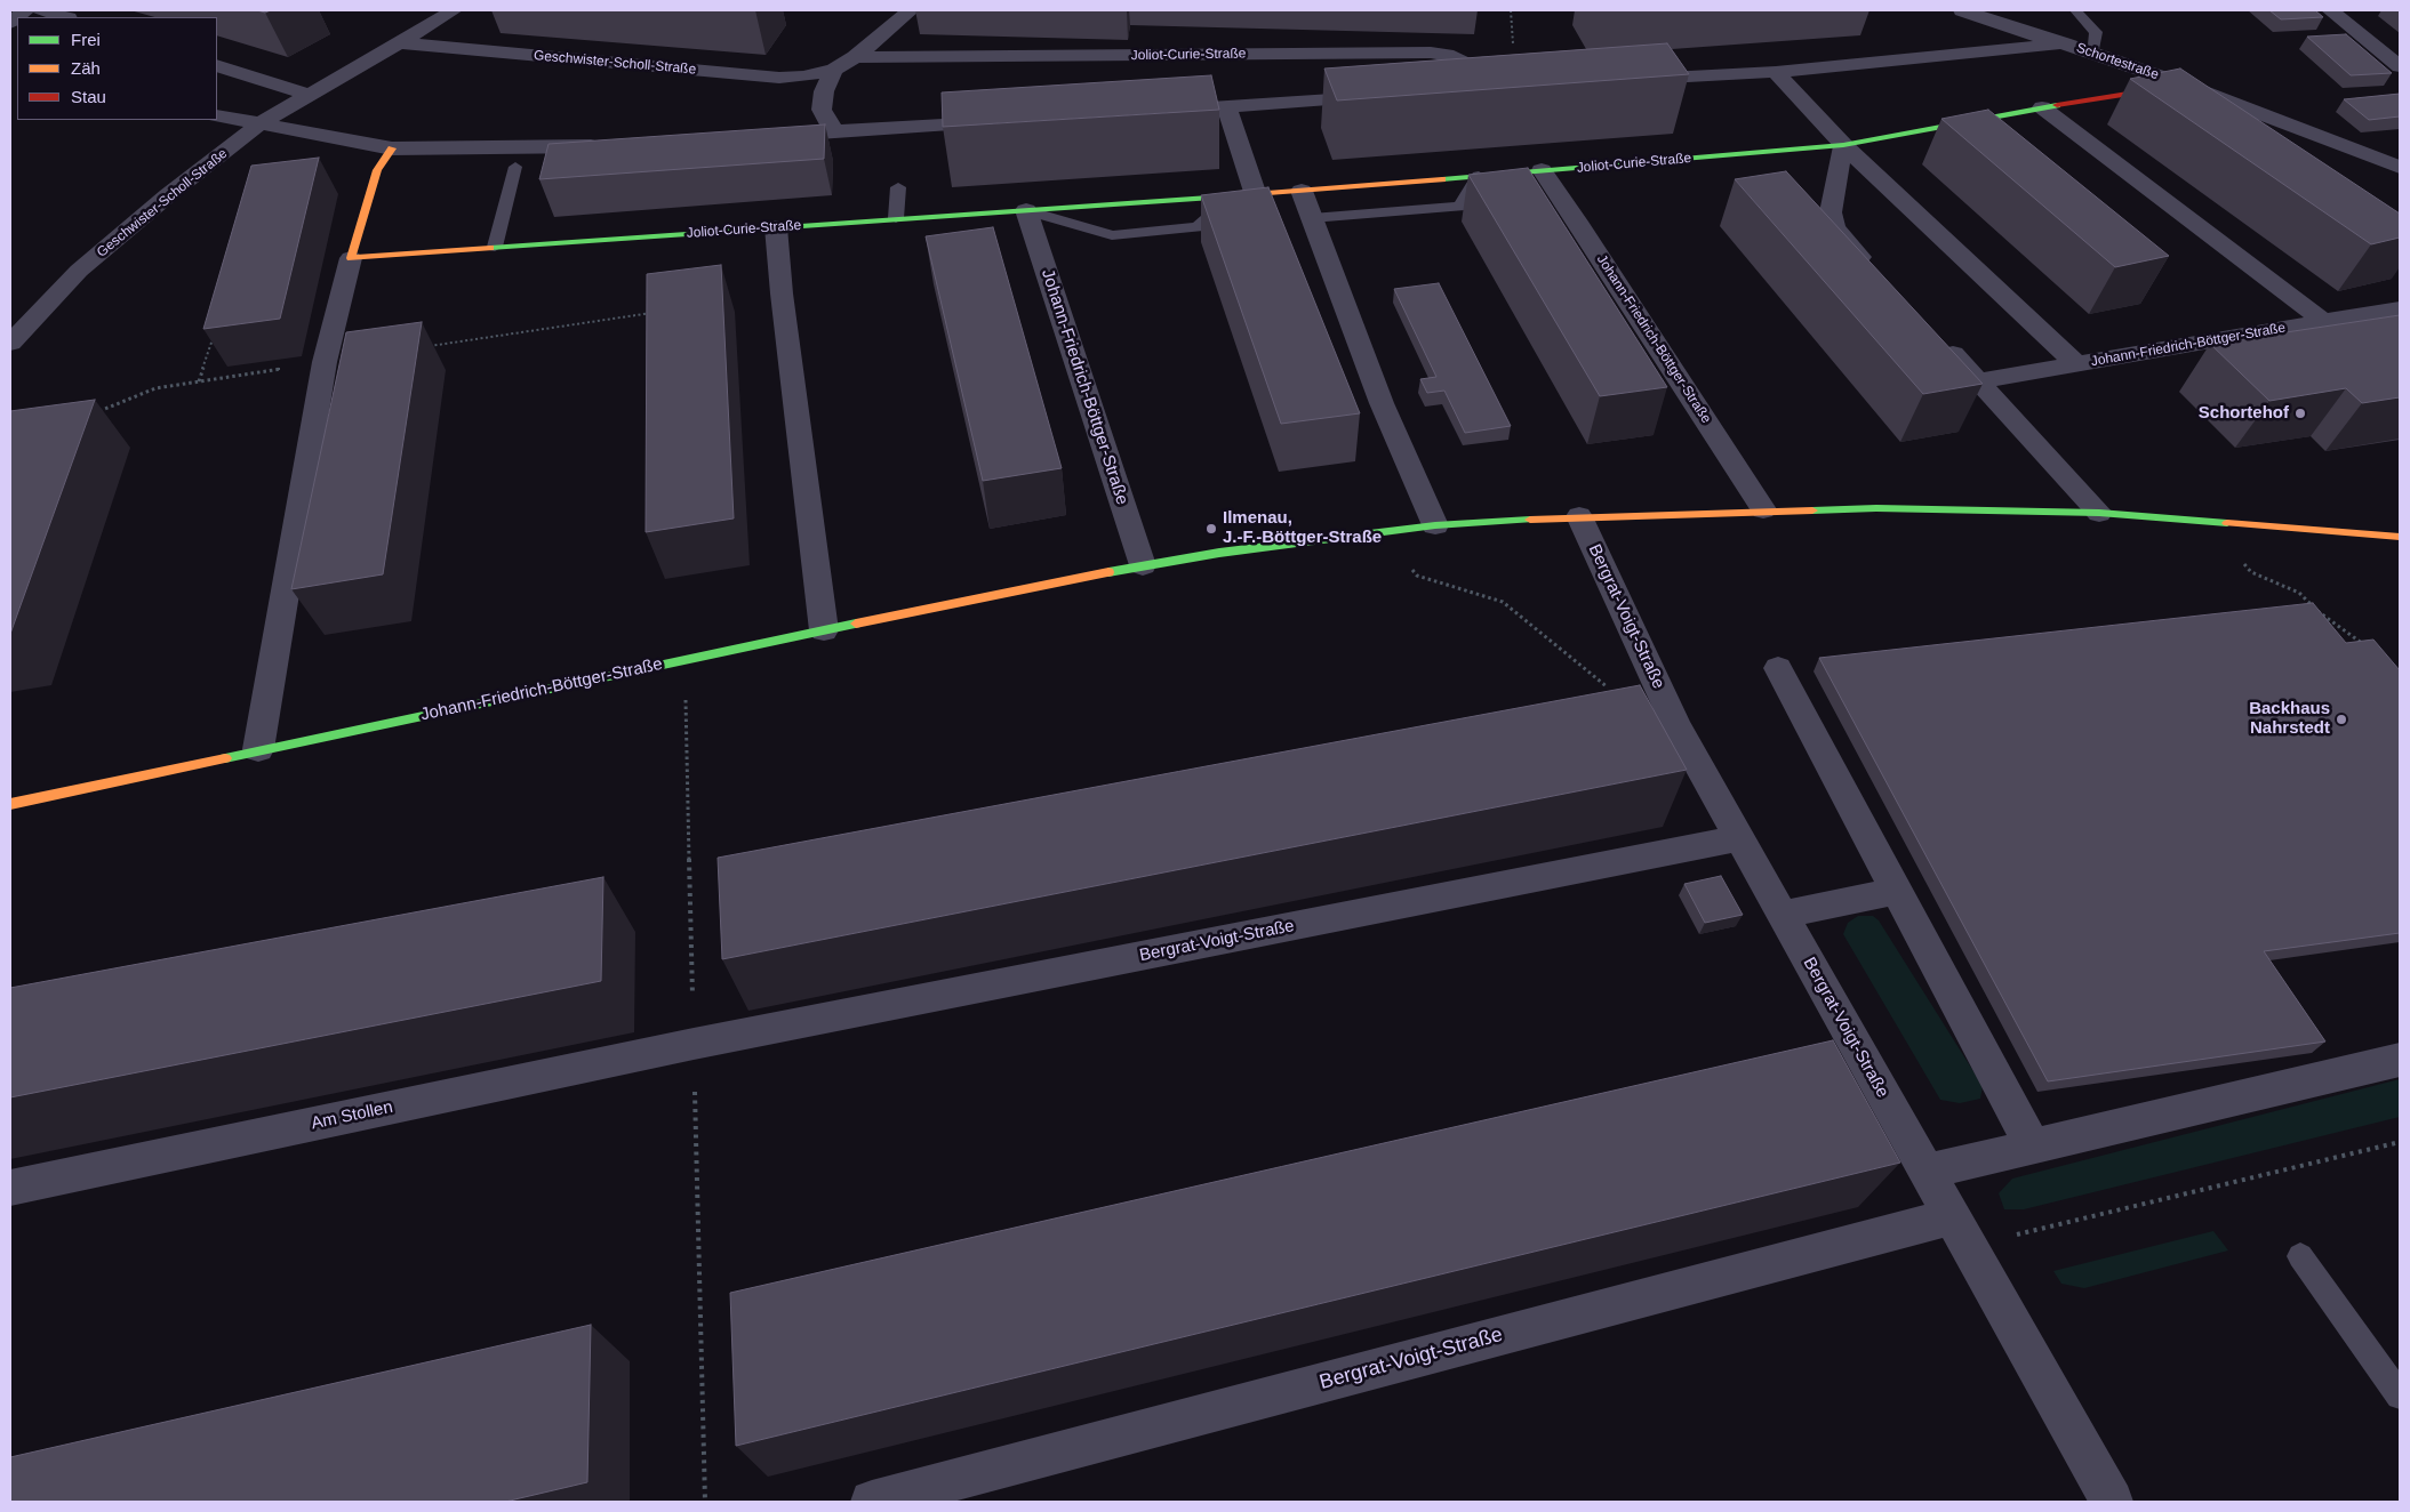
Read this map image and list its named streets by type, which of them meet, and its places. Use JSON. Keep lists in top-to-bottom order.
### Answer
{
  "streets": {
    "street": [
      "Joliot-Curie-Straße",
      "Schortestraße",
      "Geschwister-Scholl-Straße",
      "Johann-Friedrich-Böttger-Straße",
      "Bergrat-Voigt-Straße",
      "Am Stollen"
    ]
  },
  "crossings": [
    ["Joliot-Curie-Straße", "Schortestraße"],
    ["Joliot-Curie-Straße", "Geschwister-Scholl-Straße"],
    ["Joliot-Curie-Straße", "Johann-Friedrich-Böttger-Straße"],
    ["Johann-Friedrich-Böttger-Straße", "Bergrat-Voigt-Straße"],
    ["Bergrat-Voigt-Straße", "Am Stollen"]
  ],
  "places": ["Schortehof", "Ilmenau, J.-F.-Böttger-Straße", "Backhaus Nahrstedt"],
  "legend": ["Frei", "Zäh", "Stau"]
}
